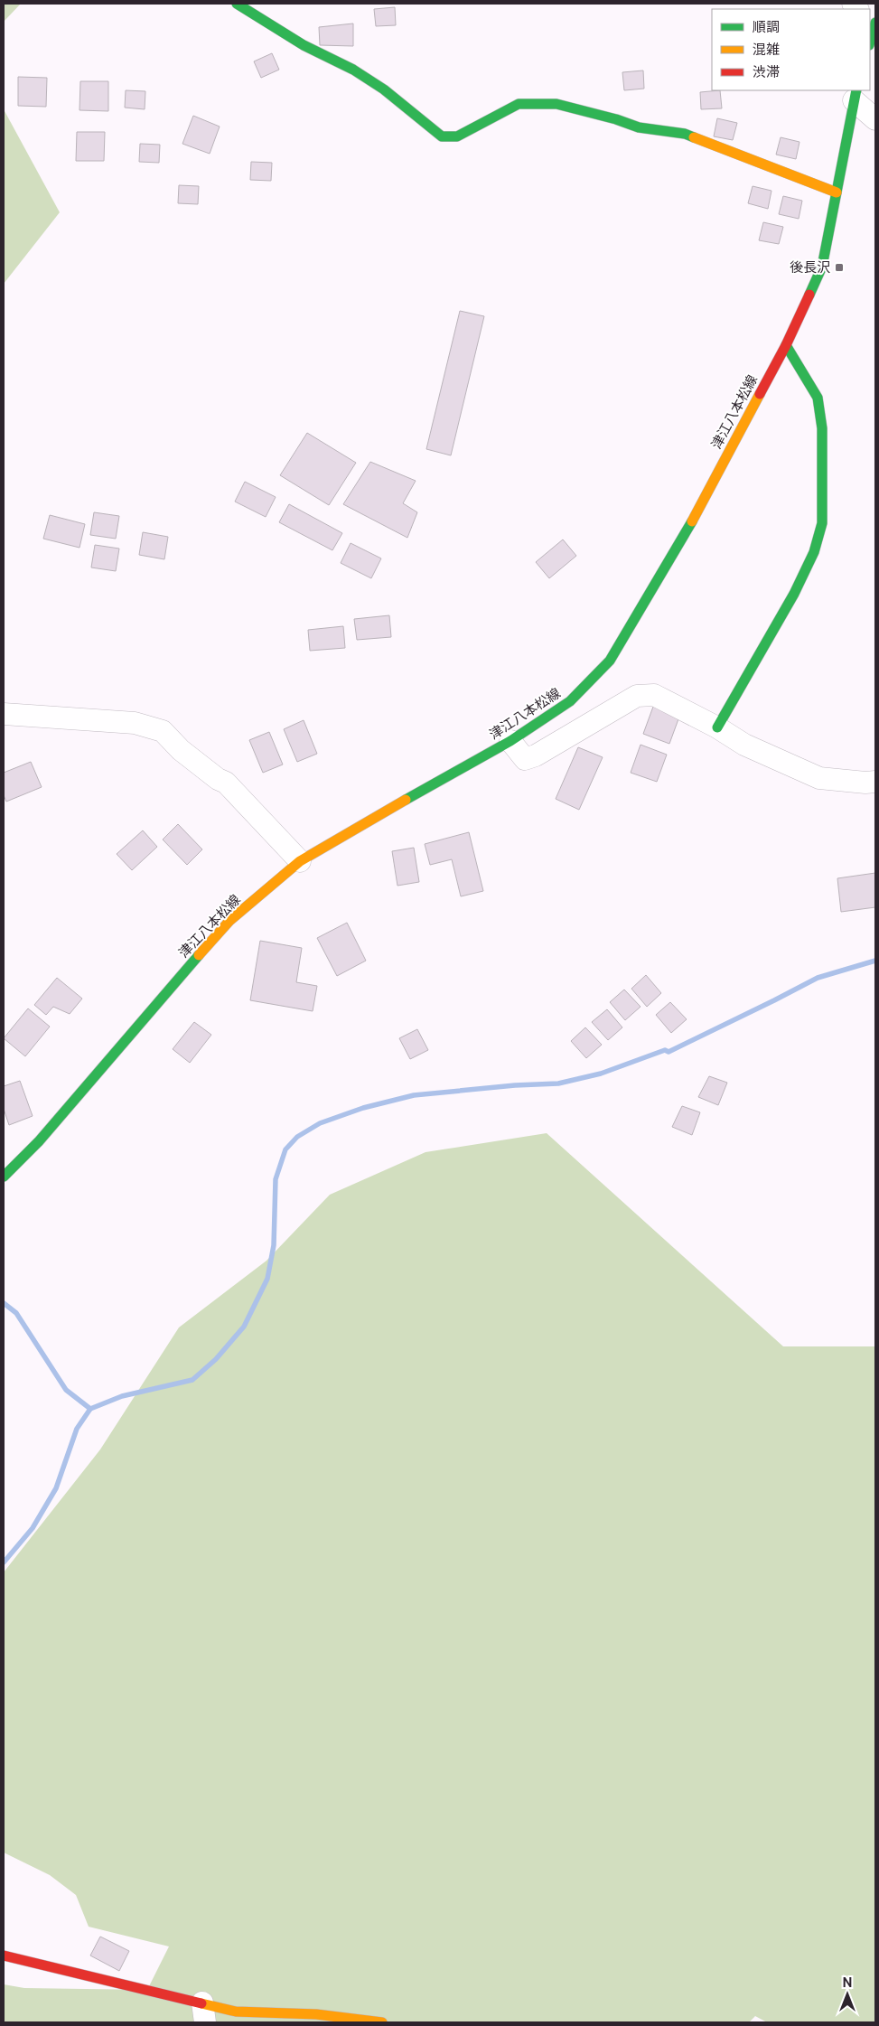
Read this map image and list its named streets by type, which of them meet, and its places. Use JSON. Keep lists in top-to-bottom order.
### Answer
{
  "streets": {
    "street": ["津江八本松線"]
  },
  "places": {
    "transit": ["後長沢"]
  },
  "legend": ["順調", "混雑", "渋滞"],
  "north": "top"
}
